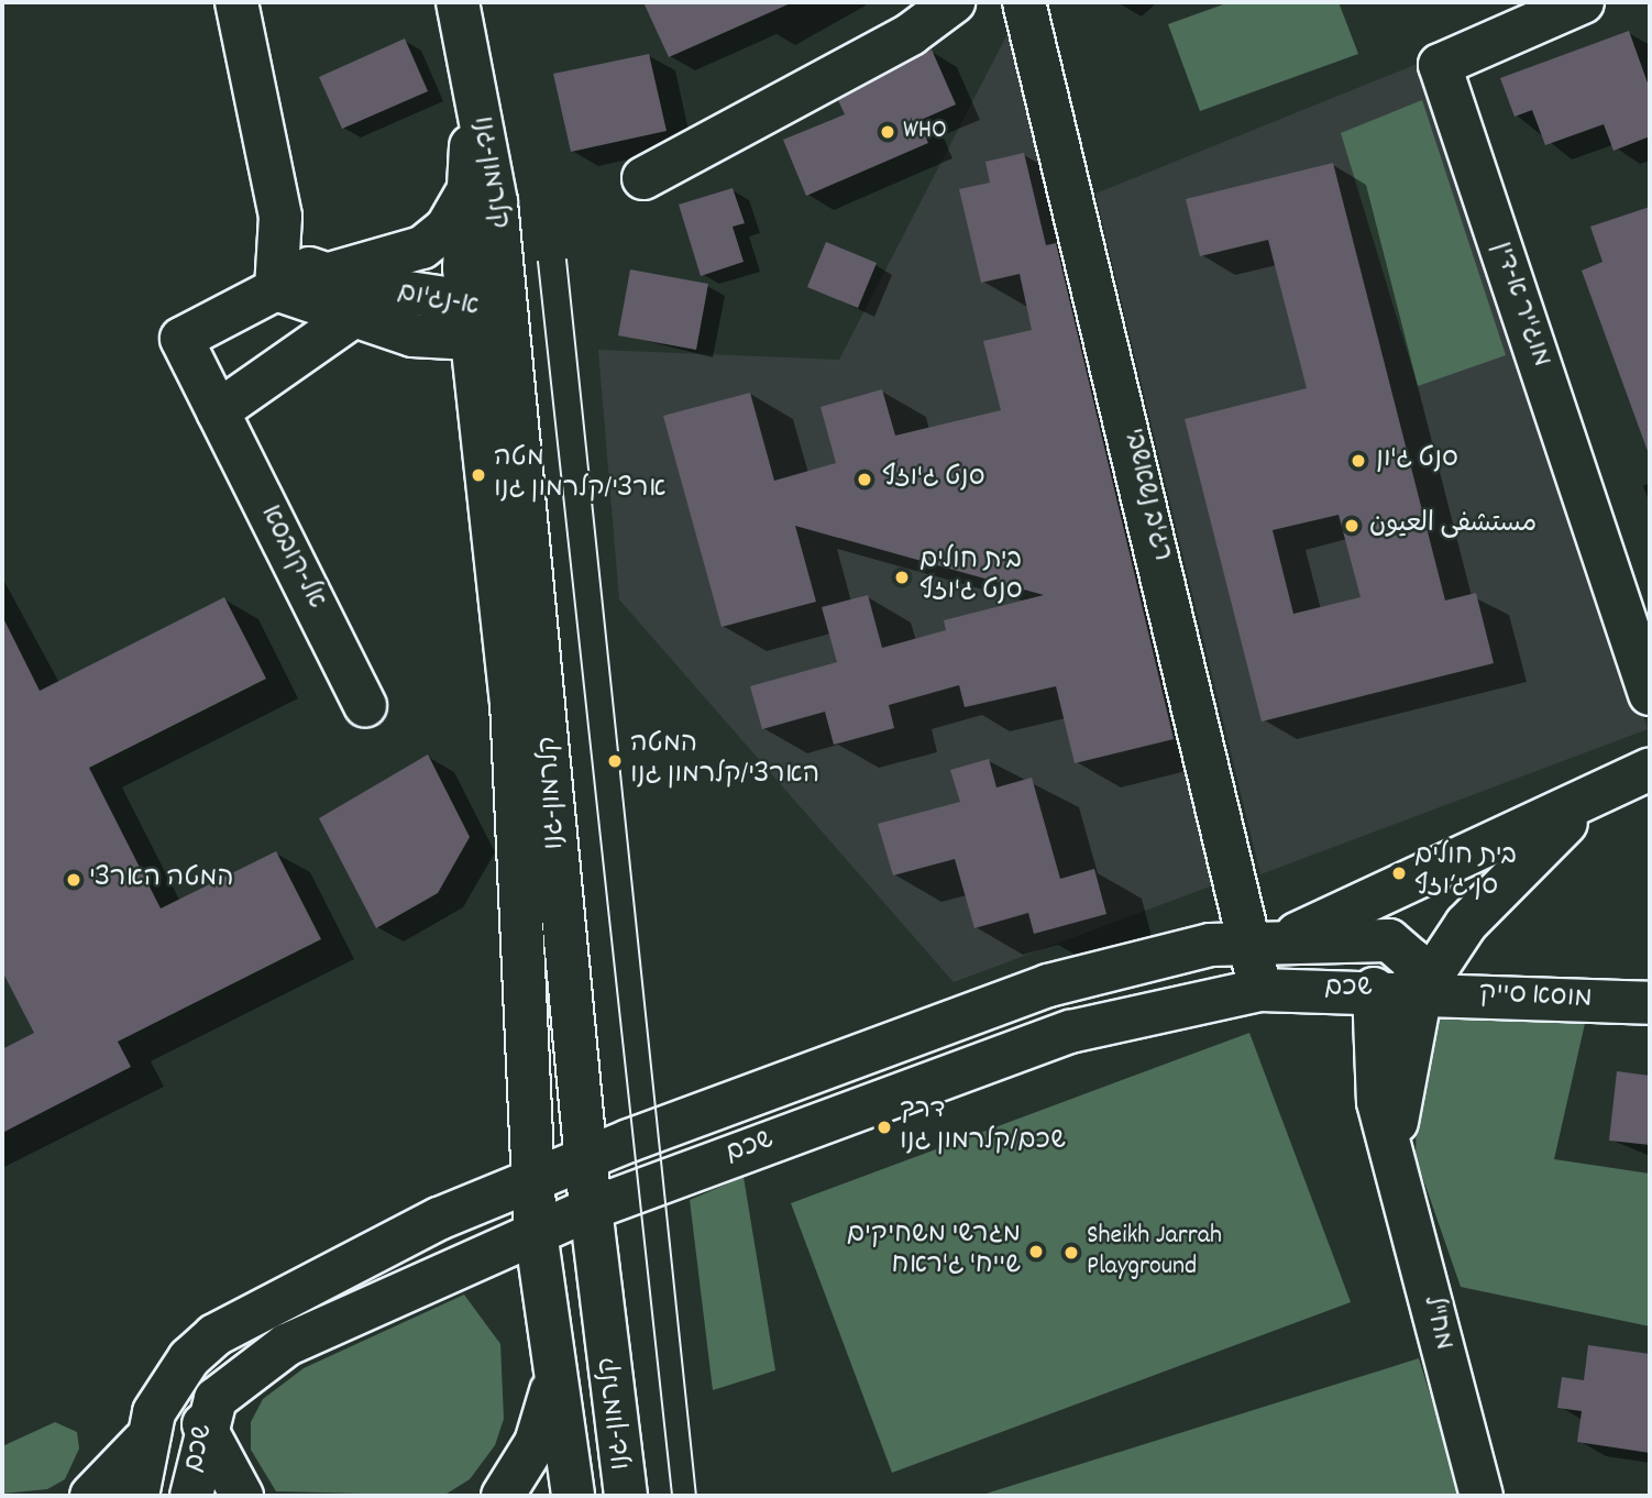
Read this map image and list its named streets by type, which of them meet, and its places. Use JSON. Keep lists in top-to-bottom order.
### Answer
{
  "streets": {
    "main road": [
      "קלרמון-גנו",
      "א-נג'ום",
      "מוג'יר א-דין",
      "רג'ב נשאשבי",
      "אל-קובסא",
      "שכם",
      "מוסא סייק",
      "מח\"ל"
    ]
  },
  "crossings": [
    ["קלרמון-גנו", "א-נג'ום"],
    ["קלרמון-גנו", "שכם"],
    ["א-נג'ום", "אל-קובסא"],
    ["רג'ב נשאשבי", "שכם"],
    ["שכם", "מוסא סייק"],
    ["שכם", "מח\"ל"],
    ["מוסא סייק", "מח\"ל"]
  ],
  "places": [
    "WHO",
    "סנט ג'ון",
    "מטה ארצי/קלרמון גנו",
    "סנט ג'וזף",
    "مستشفى العيون",
    "בית חולים סנט ג'וזף",
    "המטה הארצי/קלרמון גנו",
    "בית חולים סן ג׳וזף",
    "המטה הארצי",
    "דרך שכם/קלרמון גנו",
    "מגרשי משחיקים שייח' ג'ראח",
    "Sheikh Jarrah Playground"
  ]
}
